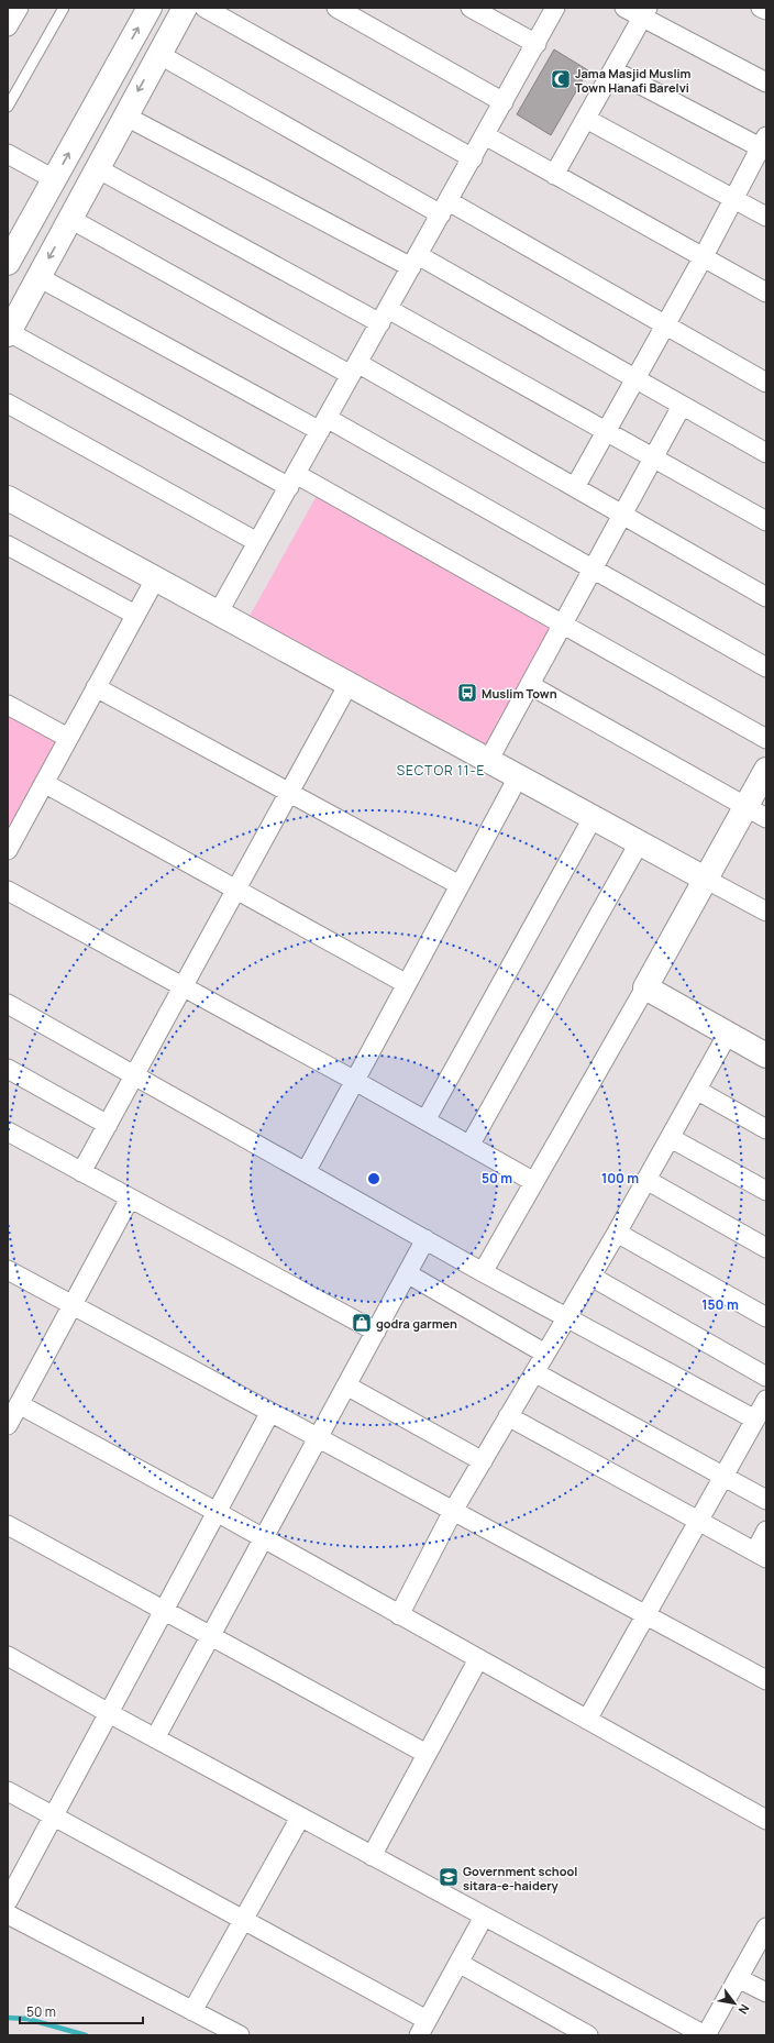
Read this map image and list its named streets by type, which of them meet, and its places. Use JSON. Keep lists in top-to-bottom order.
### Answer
{
  "districts": ["SECTOR 11-E"],
  "places": {
    "mosque": ["Jama Masjid Muslim Town Hanafi Barelvi"],
    "bus stop": ["Muslim Town"],
    "shop": ["godra garmen"],
    "school or university": ["Government school sitara-e-haidery"]
  },
  "scale_bar": "50 m",
  "north": "bottom right",
  "rings": ["50 m", "100 m", "150 m"]
}
